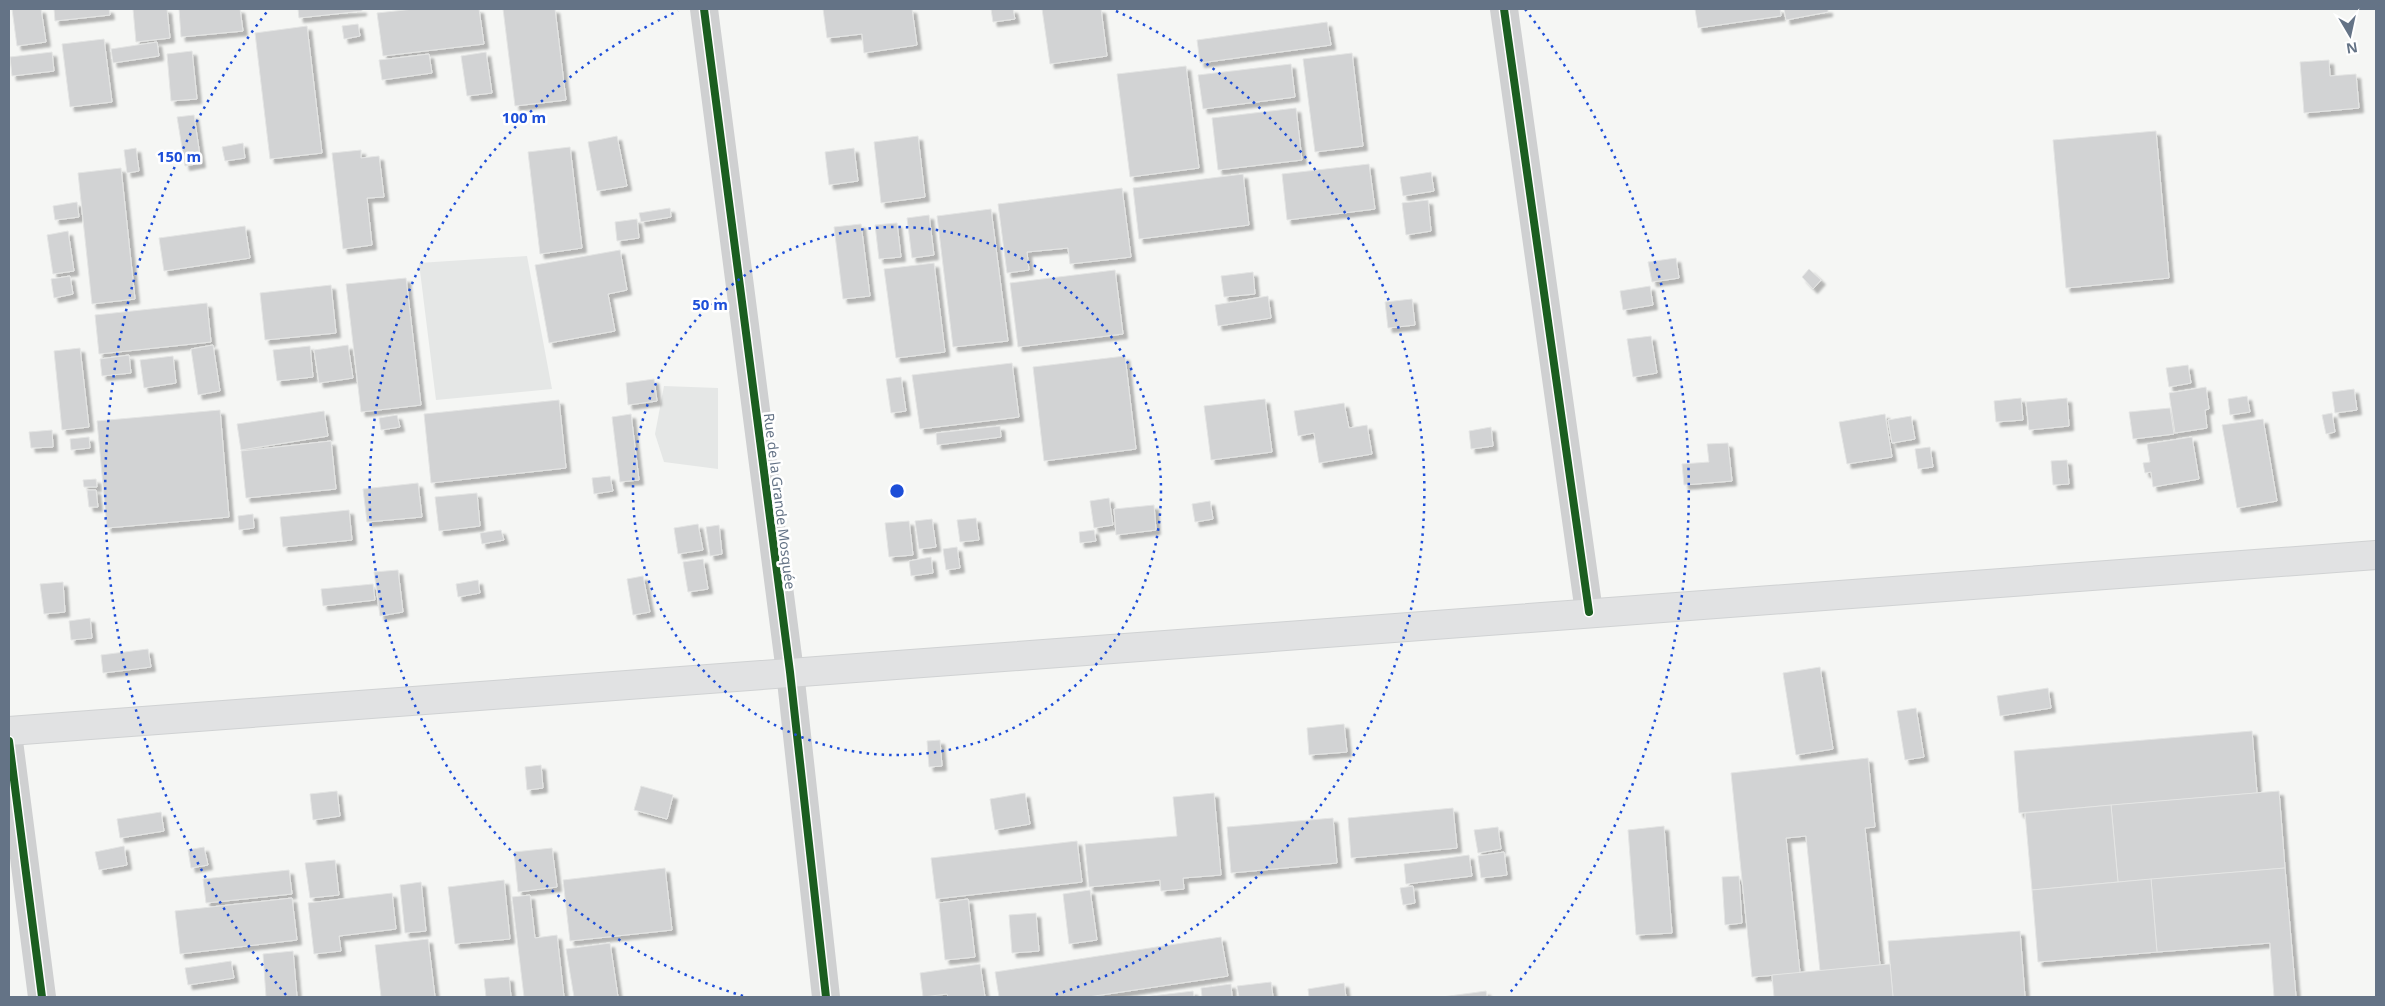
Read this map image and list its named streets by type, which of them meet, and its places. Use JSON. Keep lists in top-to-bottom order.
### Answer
{
  "streets": {
    "street": ["Rue de la Grande Mosquée"]
  },
  "north": "bottom",
  "rings": ["100 m", "150 m", "50 m"]
}
